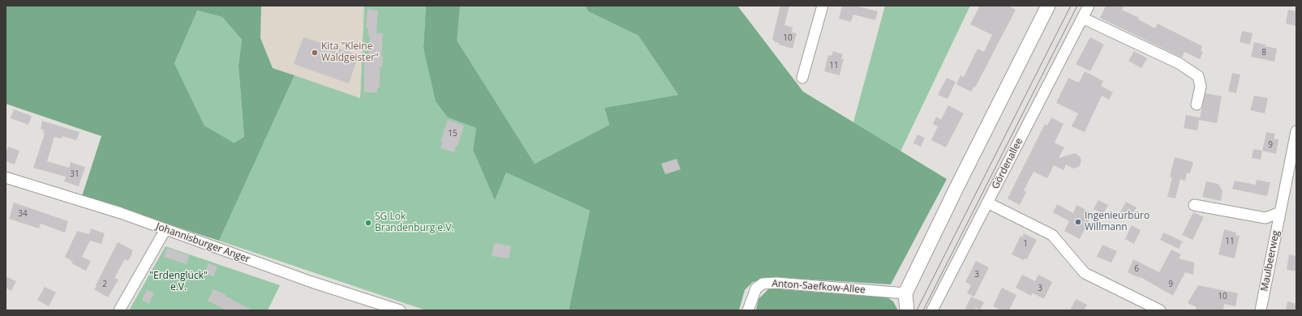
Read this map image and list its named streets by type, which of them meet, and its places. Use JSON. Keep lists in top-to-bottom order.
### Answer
{
  "streets": {
    "street": [
      "Gördenallee",
      "Johannisburger Anger",
      "Maulbeerweg",
      "Anton-Saefkow-Allee"
    ]
  },
  "parks": ["\"Erdenglück\" e.V."],
  "places": ["Kita \"Kleine Waldgeister\"", "Ingenieurbüro Willmann", "SG Lok Brandenburg e.V."],
  "house_numbers": [
    "10",
    "8",
    "11",
    "15",
    "9",
    "31",
    "34",
    "11",
    "1",
    "6",
    "3",
    "2",
    "9",
    "3",
    "10"
  ]
}
